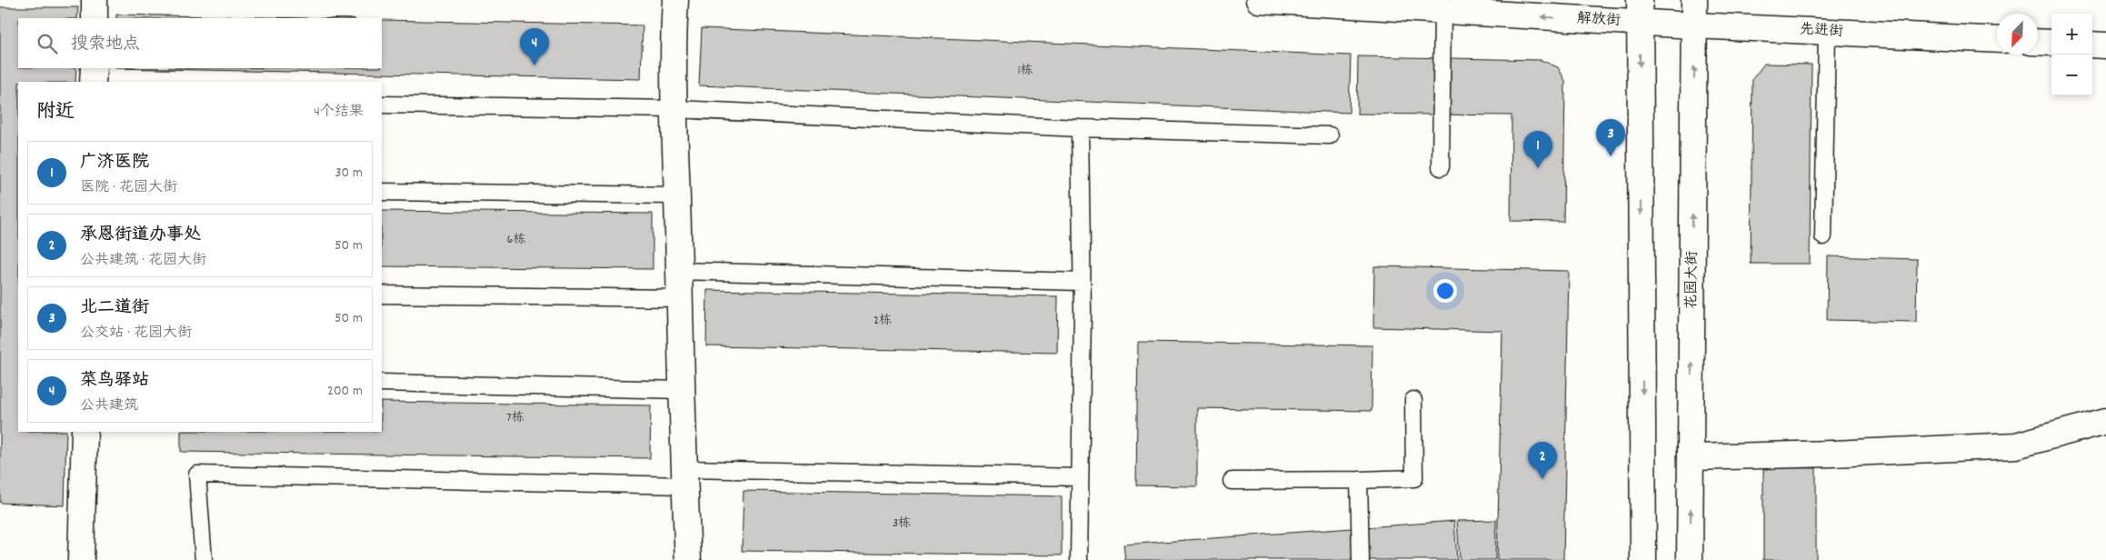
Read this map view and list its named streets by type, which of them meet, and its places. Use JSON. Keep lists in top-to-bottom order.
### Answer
{
  "streets": {
    "street": ["解放街", "先进街", "花园大街"]
  },
  "crossings": [
    ["解放街", "先进街"],
    ["先进街", "花园大街"]
  ],
  "one_way": ["解放街"],
  "house_numbers": [
    "1栋",
    "6栋",
    "2栋",
    "7栋",
    "3栋"
  ],
  "north": "bottom left",
  "page": {
    "map_buttons": ["+", "−"],
    "search": "搜索地点",
    "pins": [
      "4",
      "3",
      "1",
      "2"
    ],
    "heading": ["附近", "4个结果"],
    "list": [
      {
        "mark": "1",
        "name": "广济医院",
        "note": "医院 · 花园大街",
        "value": "30 m"
      },
      {
        "mark": "2",
        "name": "承恩街道办事处",
        "note": "公共建筑 · 花园大街",
        "value": "50 m"
      },
      {
        "mark": "3",
        "name": "北二道街",
        "note": "公交站 · 花园大街",
        "value": "50 m"
      },
      {
        "mark": "4",
        "name": "菜鸟驿站",
        "note": "公共建筑",
        "value": "200 m"
      }
    ]
  }
}
